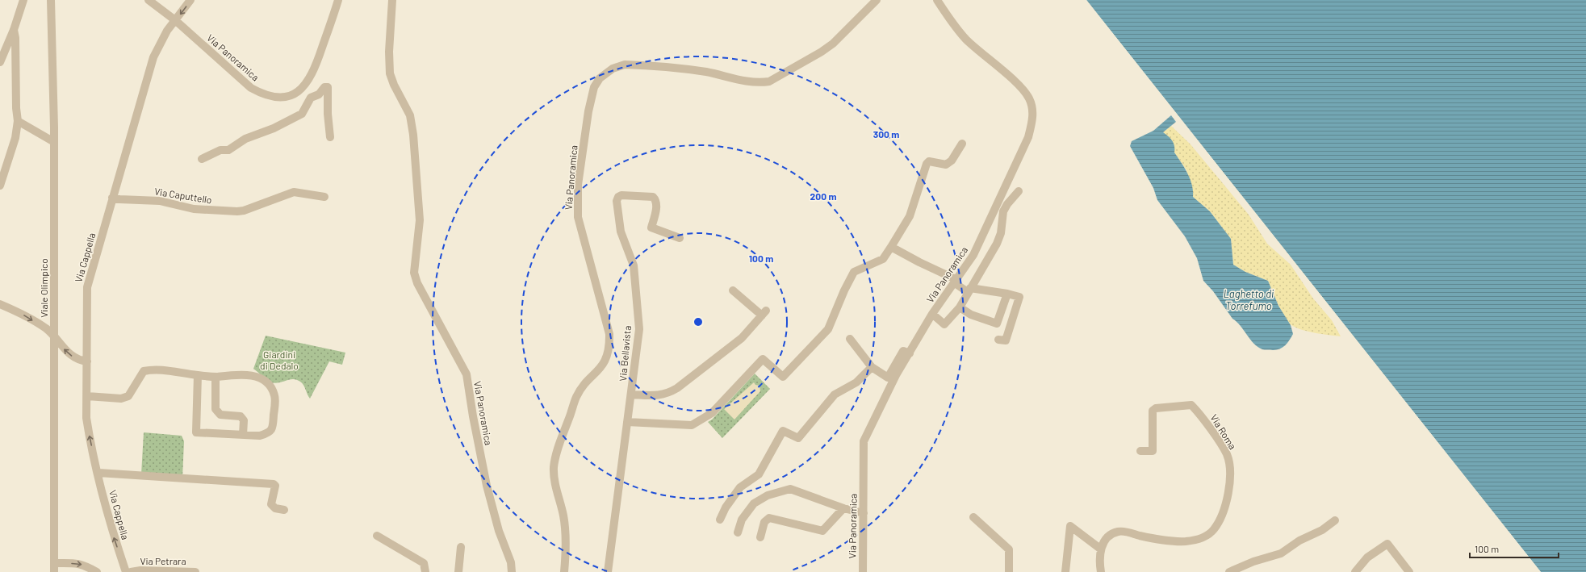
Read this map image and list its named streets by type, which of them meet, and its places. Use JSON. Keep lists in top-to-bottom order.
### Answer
{
  "streets": {
    "street": [
      "Via Panoramica",
      "Via Caputtello",
      "Via Cappella",
      "Viale Olimpico",
      "Via Bellavista",
      "Via Roma",
      "Via Petrara"
    ]
  },
  "crossings": [
    ["Via Panoramica", "Via Cappella"],
    ["Via Caputtello", "Via Cappella"]
  ],
  "water": ["Laghetto di Torrefumo"],
  "parks": ["Giardini di Dedalo"],
  "scale_bar": "100 m",
  "rings": ["300 m", "200 m", "100 m"]
}
